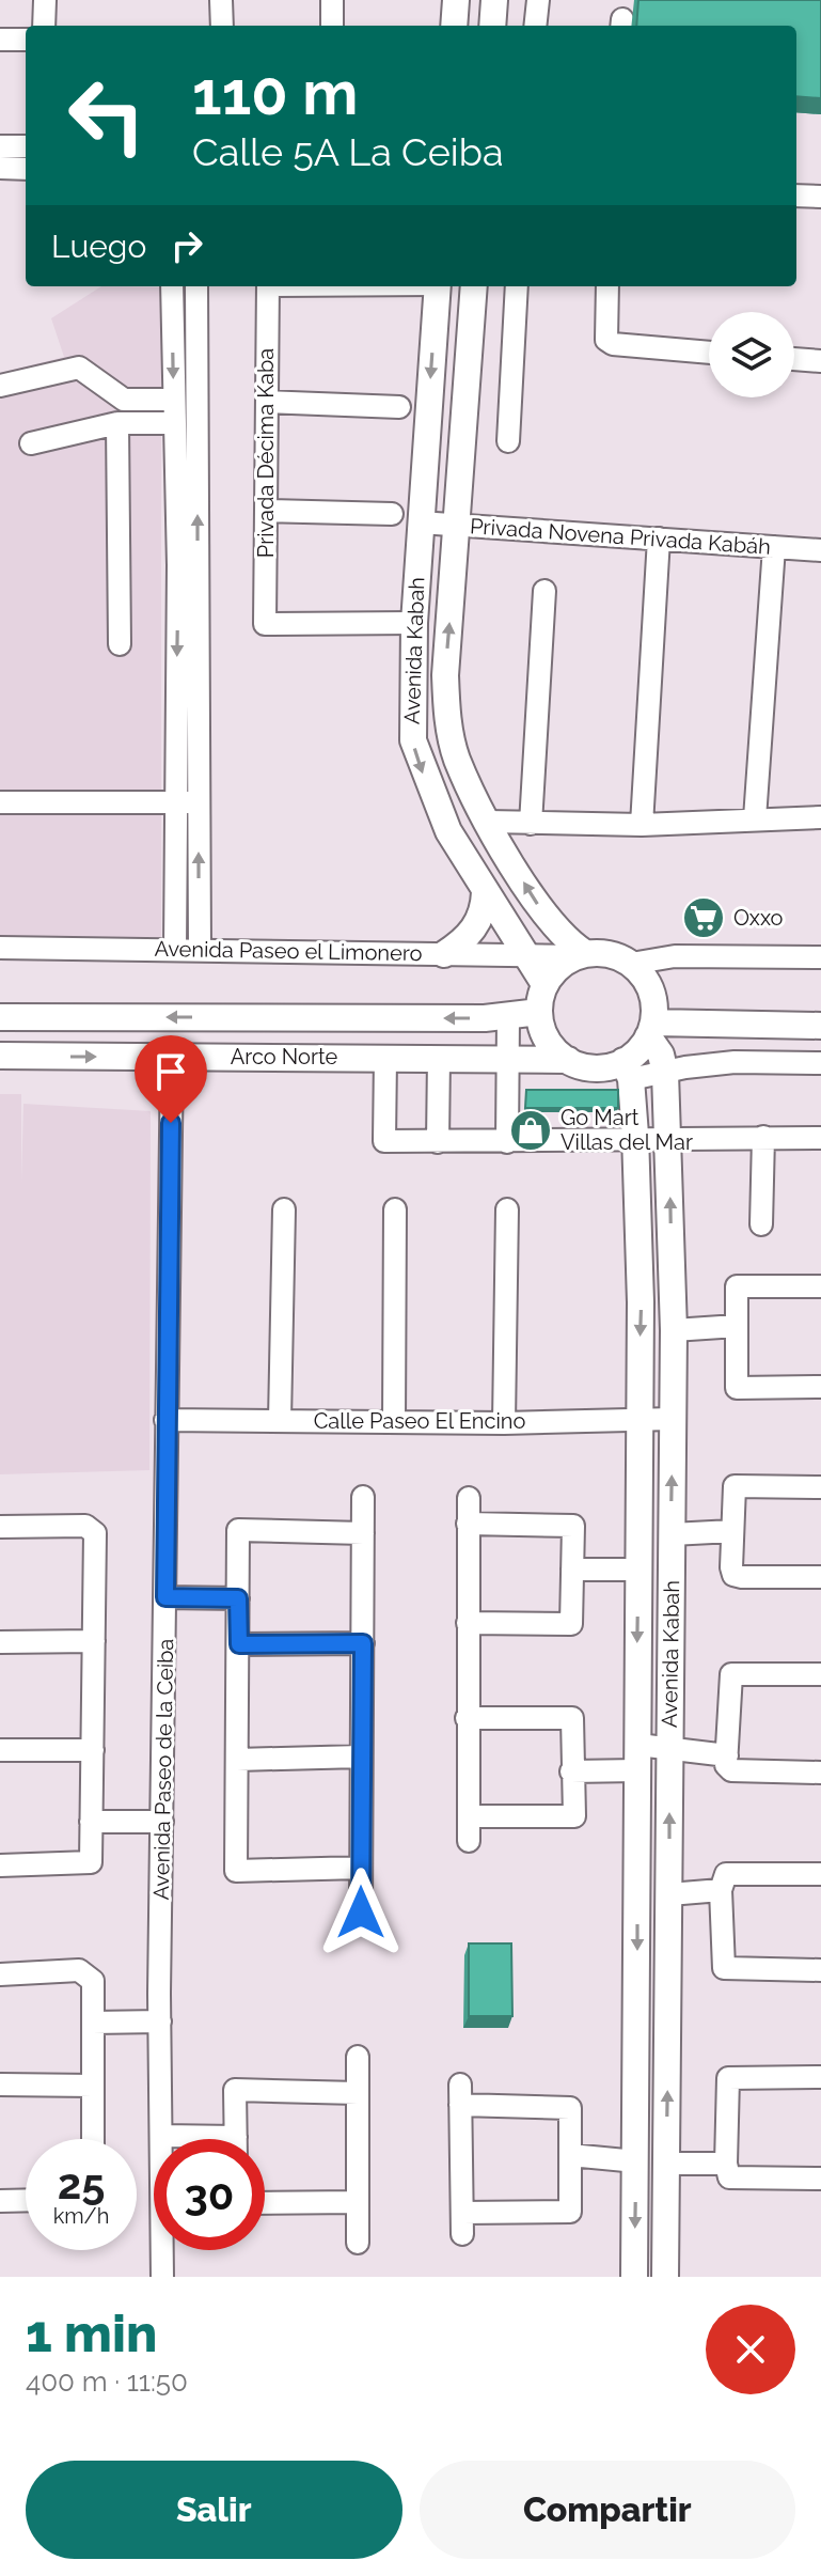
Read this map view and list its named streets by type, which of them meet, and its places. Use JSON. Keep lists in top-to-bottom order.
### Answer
{
  "streets": {
    "main road": ["Avenida Kabah", "Arco Norte"],
    "street": [
      "Privada Décima Kaba",
      "Privada Novena Privada Kabáh",
      "Avenida Paseo el Limonero",
      "Calle Paseo El Encino",
      "Avenida Paseo de la Ceiba"
    ]
  },
  "crossings": [
    ["Privada Décima Kaba", "Avenida Kabah"],
    ["Privada Novena Privada Kabáh", "Avenida Kabah"],
    ["Avenida Kabah", "Avenida Paseo el Limonero"],
    ["Avenida Kabah", "Arco Norte"],
    ["Avenida Kabah", "Calle Paseo El Encino"],
    ["Avenida Paseo el Limonero", "Arco Norte"],
    ["Arco Norte", "Avenida Paseo de la Ceiba"],
    ["Calle Paseo El Encino", "Avenida Paseo de la Ceiba"]
  ],
  "places": {
    "supermarket": ["Oxxo"],
    "shop": ["Go Mart Villas del Mar"]
  },
  "page": {
    "turn": ["110 m", "Calle 5A La Ceiba"],
    "then": "Luego",
    "speed": "25 km/h",
    "limit": "30",
    "heading": ["1 min", "400 m · 11:50"],
    "buttons": ["Salir", "Compartir"]
  }
}
